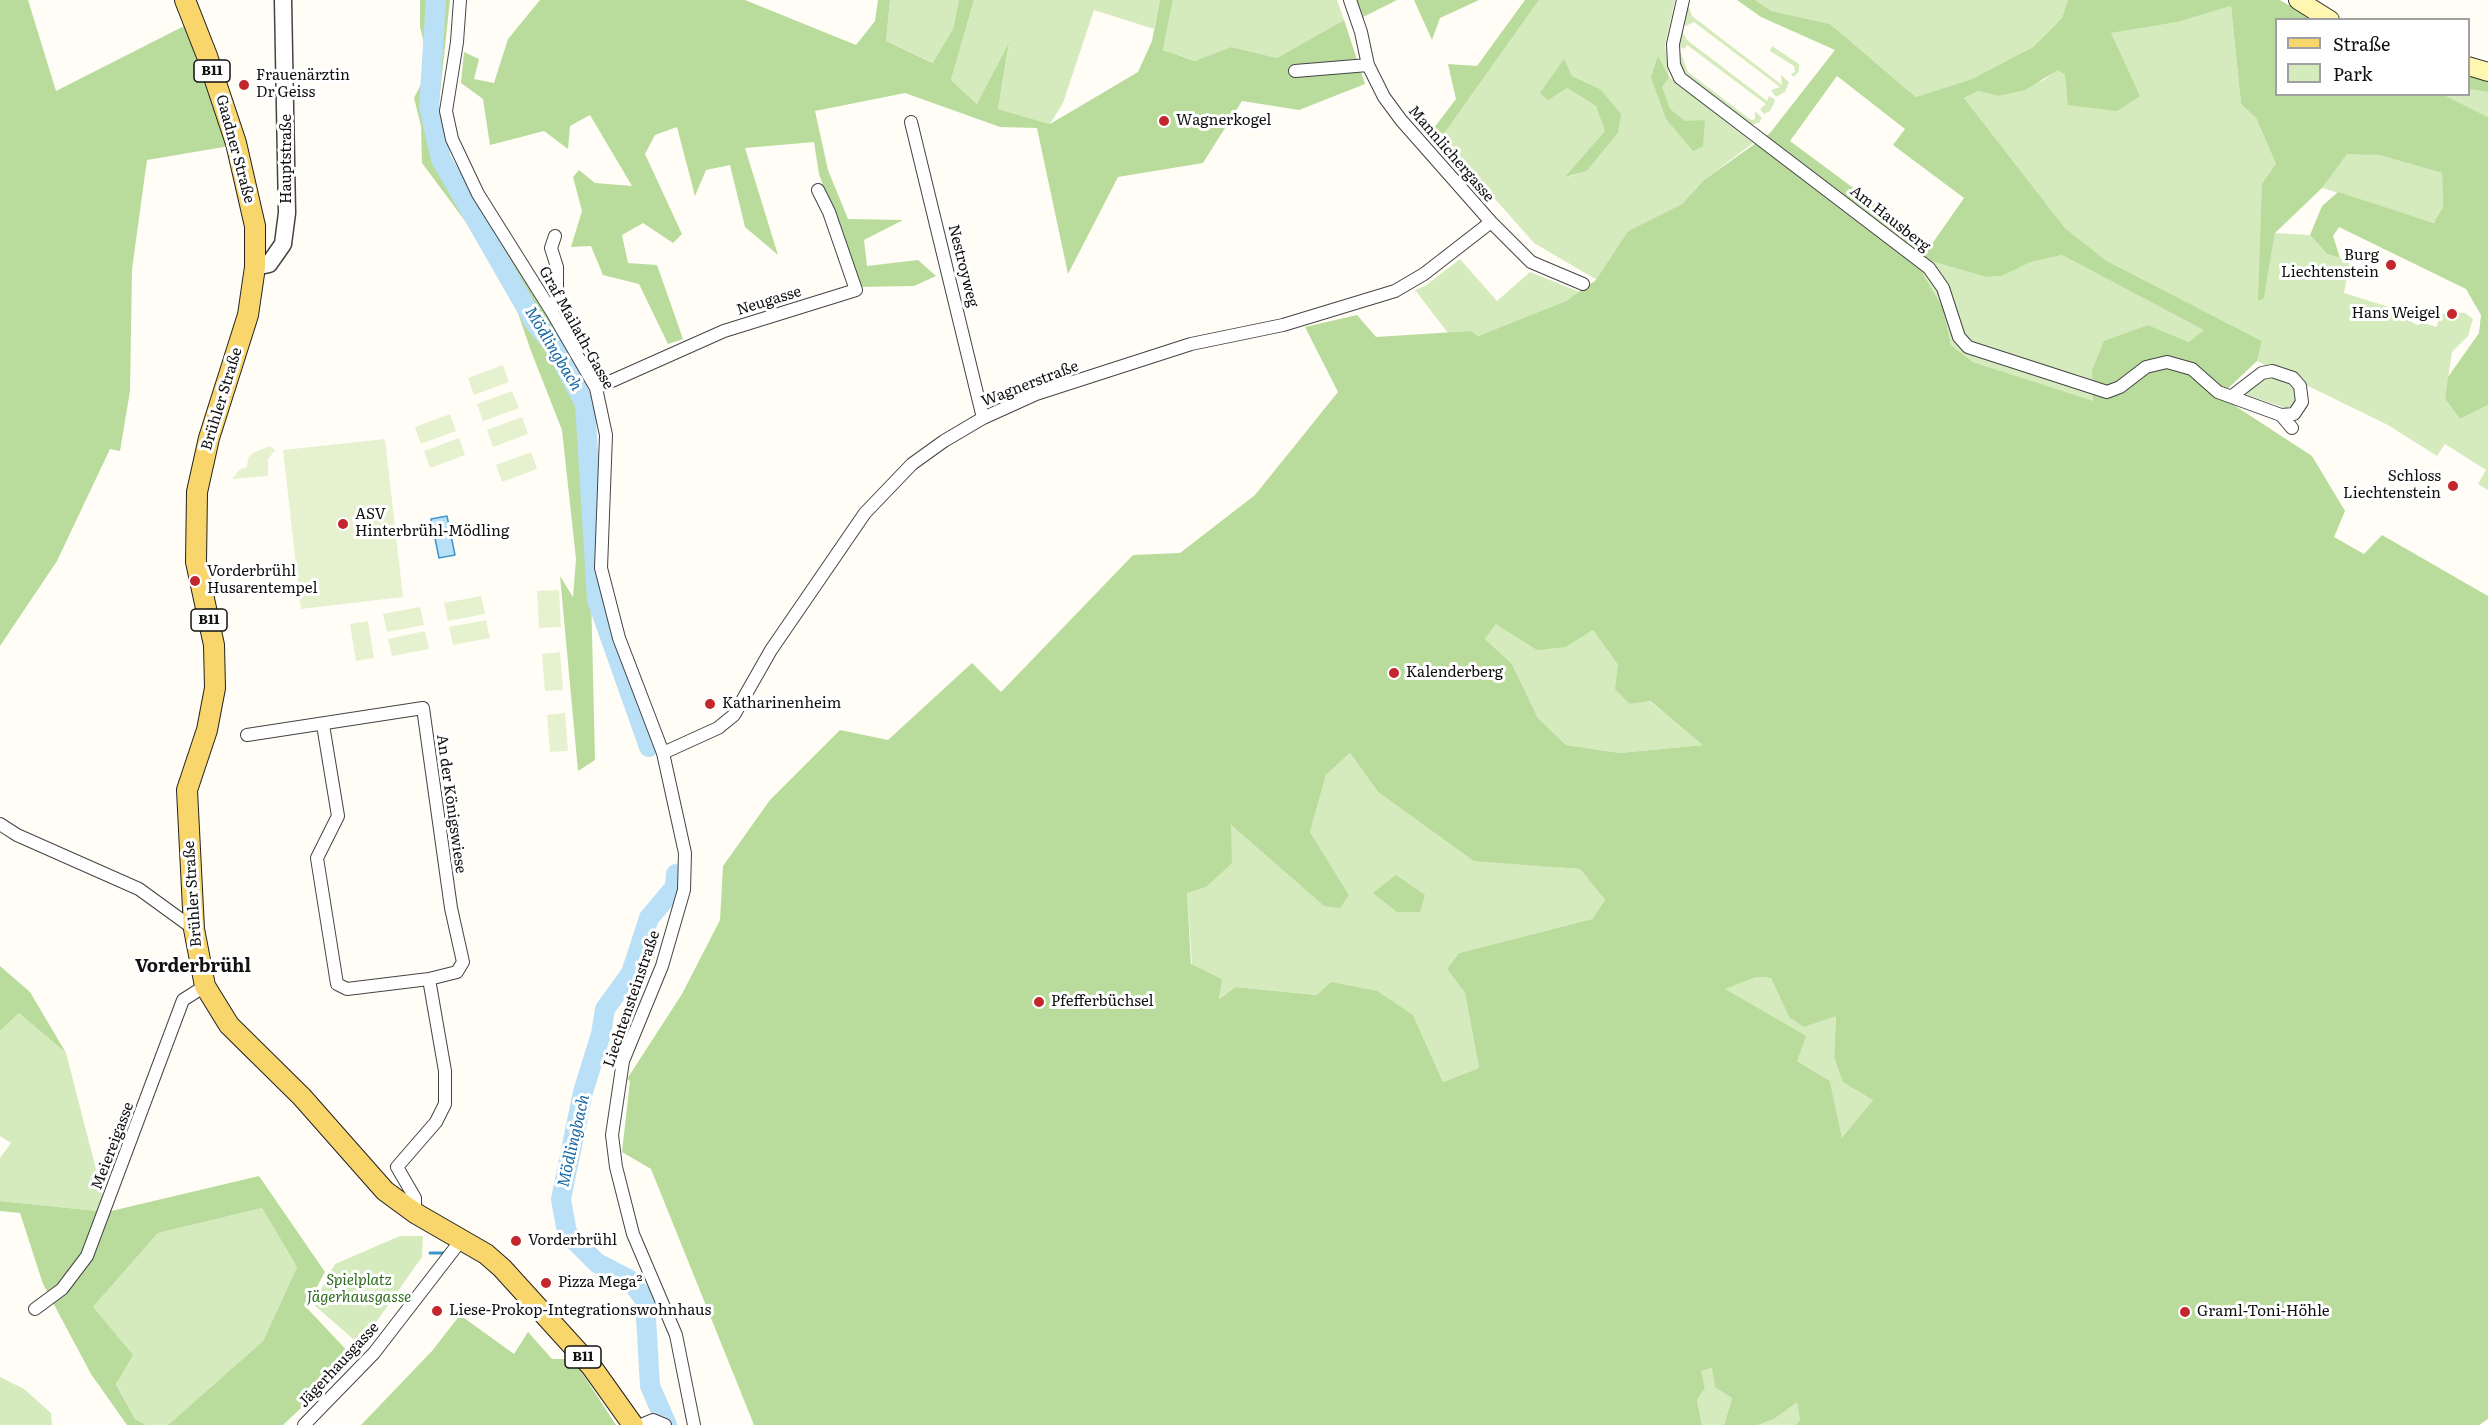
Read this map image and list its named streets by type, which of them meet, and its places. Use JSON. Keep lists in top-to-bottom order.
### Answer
{
  "streets": {
    "main road": ["B11", "Gaadner Straße", "Brühler Straße"],
    "street": [
      "Mannlichergasse",
      "Hauptstraße",
      "Am Hausberg",
      "Nestroyweg",
      "Neugasse",
      "Graf Mailath-Gasse",
      "Wagnerstraße",
      "An der Königswiese",
      "Liechtensteinstraße",
      "Meiereigasse",
      "Jägerhausgasse"
    ]
  },
  "crossings": [
    ["Gaadner Straße", "Hauptstraße"],
    ["Gaadner Straße", "Brühler Straße"],
    ["Mannlichergasse", "Wagnerstraße"],
    ["Hauptstraße", "Brühler Straße"],
    ["Nestroyweg", "Wagnerstraße"],
    ["Neugasse", "Graf Mailath-Gasse"],
    ["Graf Mailath-Gasse", "Wagnerstraße"],
    ["Graf Mailath-Gasse", "Liechtensteinstraße"],
    ["Wagnerstraße", "Liechtensteinstraße"],
    ["Brühler Straße", "Meiereigasse"],
    ["Brühler Straße", "Jägerhausgasse"]
  ],
  "districts": ["Vorderbrühl"],
  "water": ["Mödlingbach"],
  "parks": ["Spielplatz Jägerhausgasse"],
  "places": [
    "Frauenärztin Dr Geiss",
    "Wagnerkogel",
    "Burg Liechtenstein",
    "Hans Weigel",
    "Schloss Liechtenstein",
    "ASV Hinterbrühl-Mödling",
    "Vorderbrühl Husarentempel",
    "Kalenderberg",
    "Katharinenheim",
    "Pfefferbüchsel",
    "Vorderbrühl",
    "Pizza Mega²",
    "Liese-Prokop-Integrationswohnhaus",
    "Graml-Toni-Höhle"
  ],
  "legend": ["Straße", "Park"]
}
